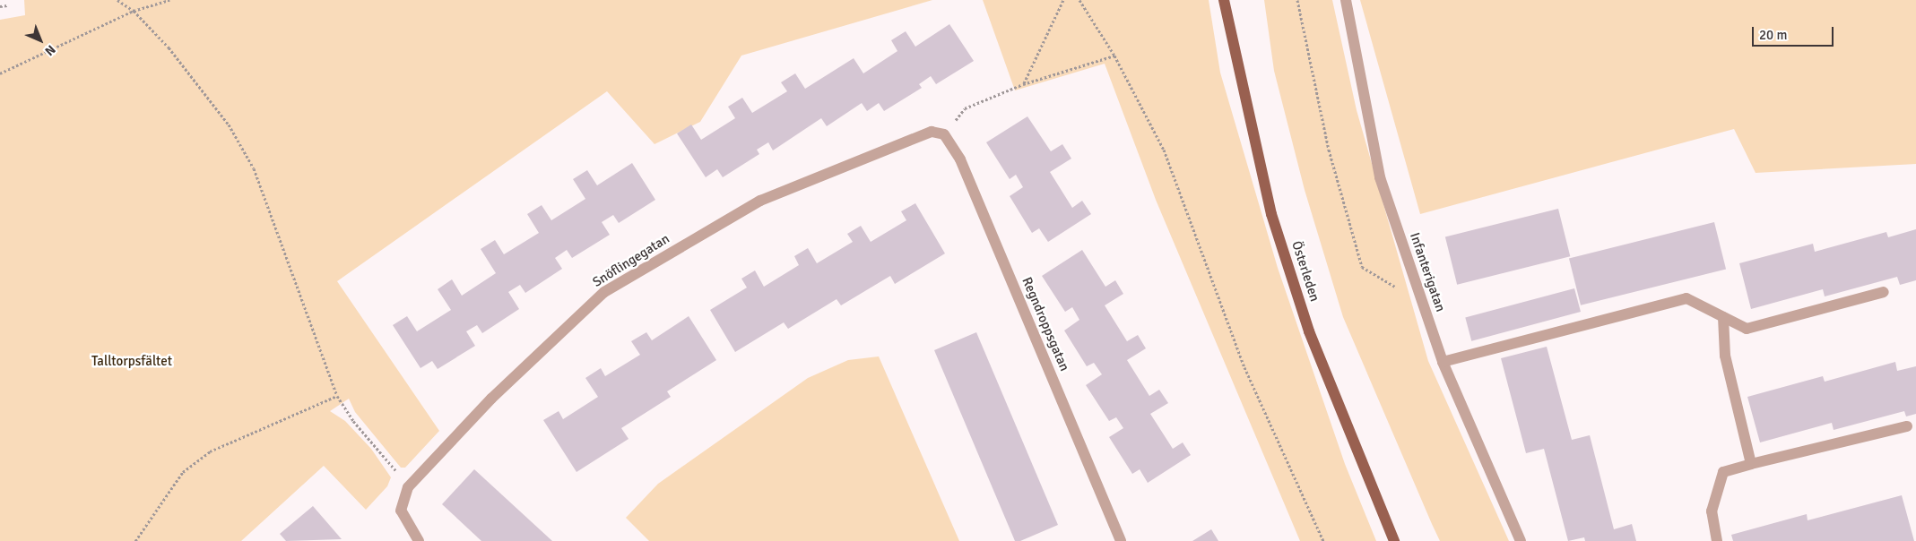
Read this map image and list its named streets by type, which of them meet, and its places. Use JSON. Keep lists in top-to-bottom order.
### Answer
{
  "streets": {
    "main road": ["Österleden"],
    "street": ["Snöflingegatan", "Infanterigatan", "Regndroppsgatan"]
  },
  "crossings": [
    ["Snöflingegatan", "Regndroppsgatan"]
  ],
  "parks": ["Talltorpsfältet"],
  "scale_bar": "20 m",
  "north": "bottom right"
}
